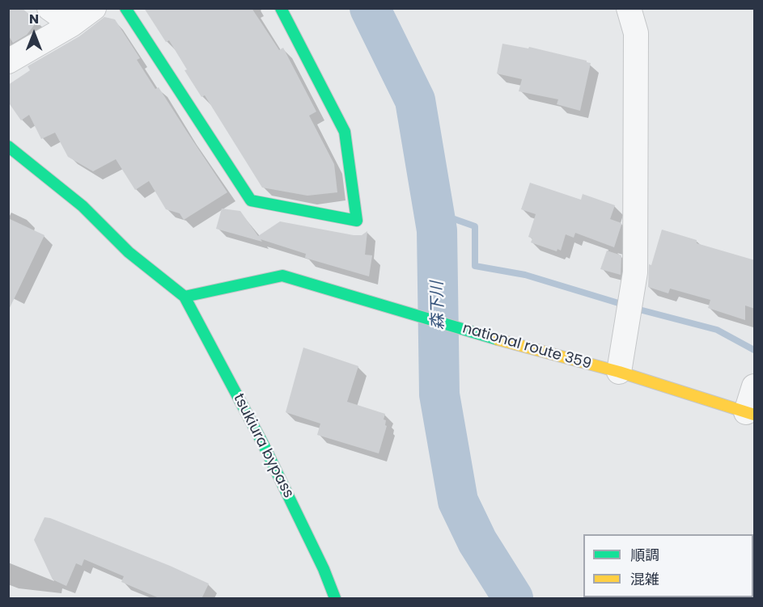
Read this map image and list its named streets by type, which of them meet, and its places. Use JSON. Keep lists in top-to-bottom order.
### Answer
{
  "streets": {
    "main road": ["national route 359", "tsukiura bypass"]
  },
  "crossings": [
    ["national route 359", "tsukiura bypass"]
  ],
  "water": ["森下川"],
  "legend": ["順調", "混雑"],
  "north": "top"
}
